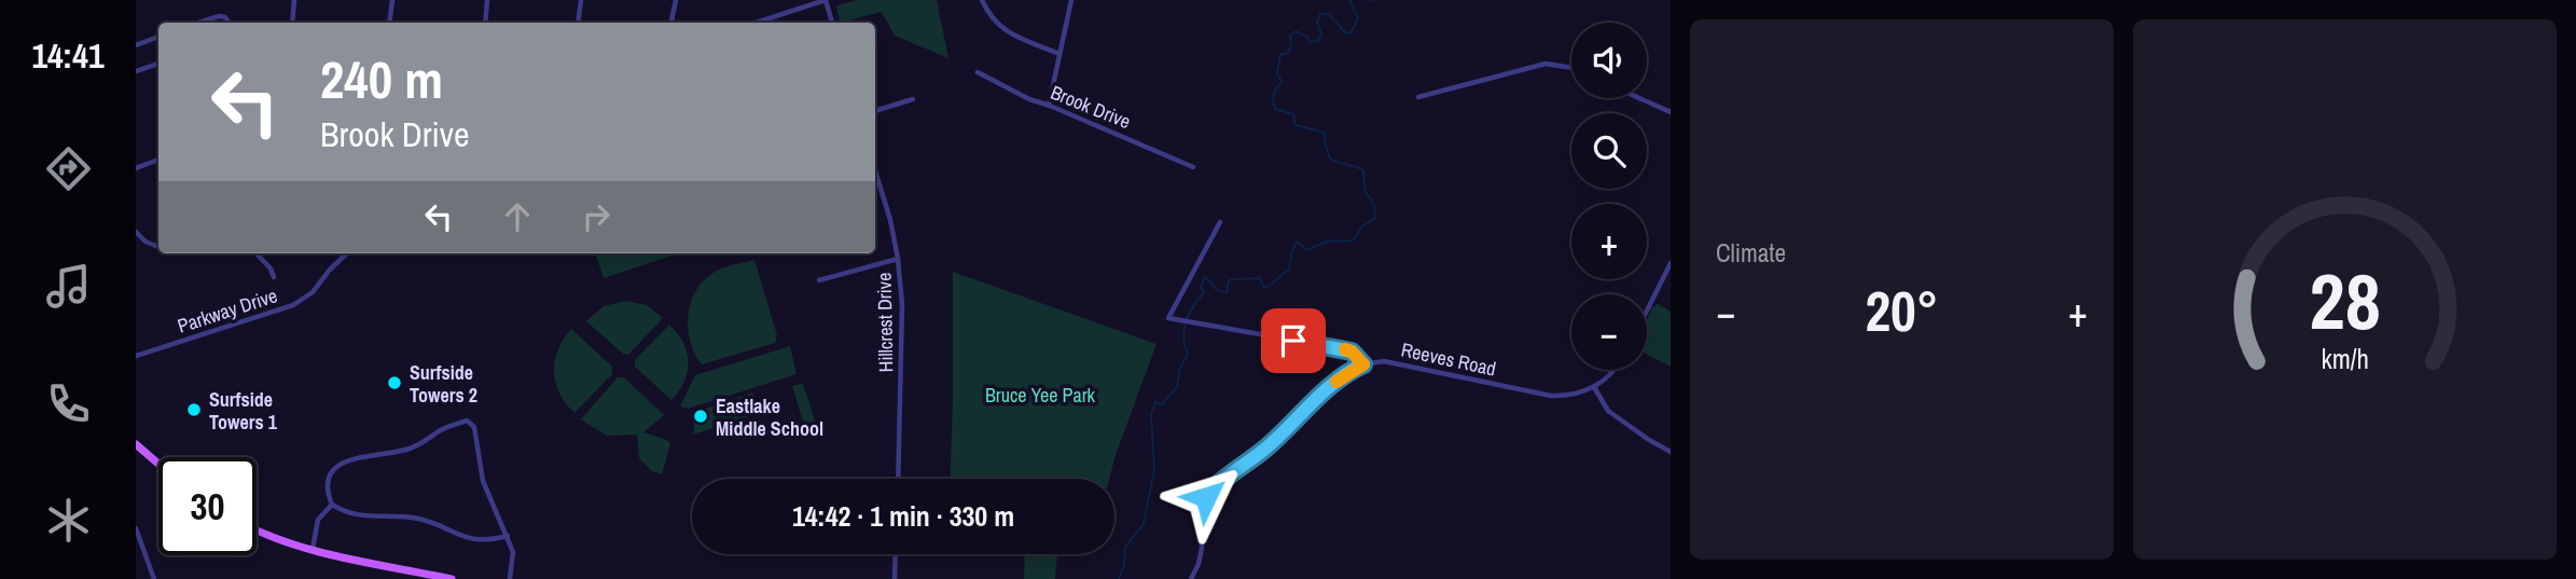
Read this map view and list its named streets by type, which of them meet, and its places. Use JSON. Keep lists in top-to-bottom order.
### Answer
{
  "streets": {
    "street": [
      "Brook Drive",
      "Parkway Drive",
      "Hillcrest Drive",
      "Reeves Road"
    ]
  },
  "parks": ["Bruce Yee Park"],
  "places": ["Surfside Towers 2", "Surfside Towers 1", "Eastlake Middle School"],
  "page": {
    "tabs": "14:41",
    "tile": "Climate",
    "map_buttons": ["+", "−"],
    "turn": ["240 m", "Brook Drive"],
    "heat": ["−", "20°", "+"],
    "limit": "30",
    "trip": "14:42 · 1 min · 330 m",
    "gauge": ["28", "km/h"]
  }
}
